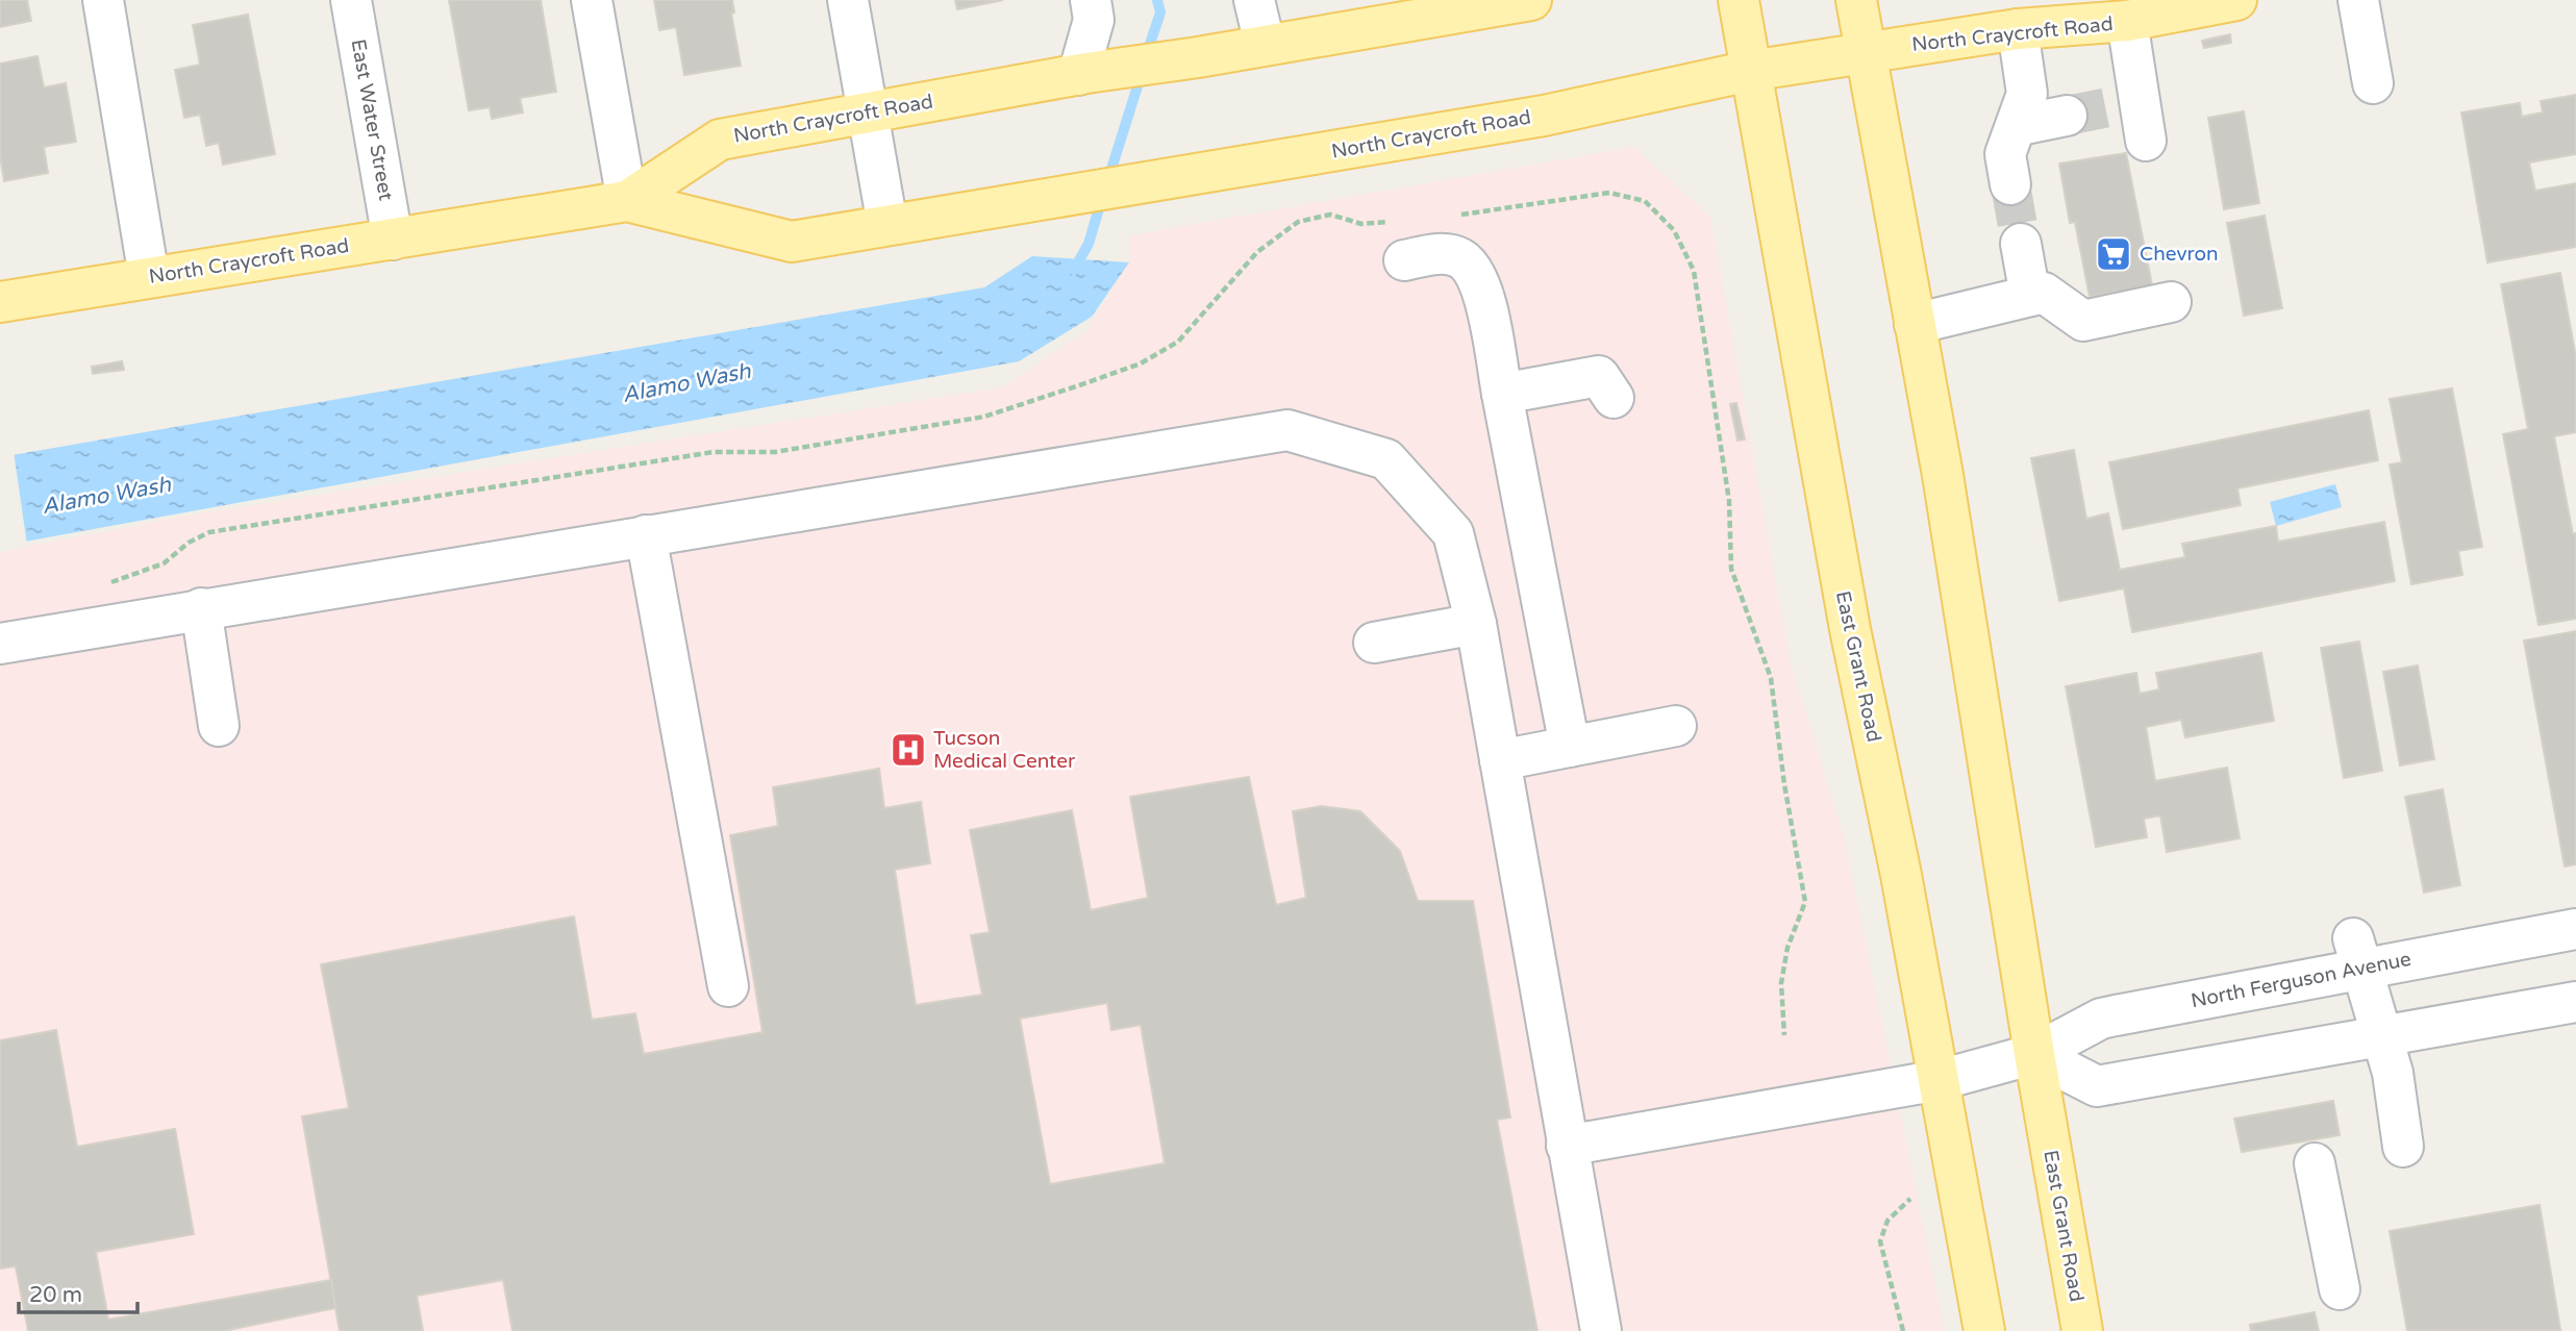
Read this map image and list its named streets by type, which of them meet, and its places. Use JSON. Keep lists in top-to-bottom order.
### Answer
{
  "streets": {
    "main road": ["North Craycroft Road", "East Grant Road"],
    "street": ["East Water Street", "North Ferguson Avenue"]
  },
  "crossings": [
    ["North Craycroft Road", "East Water Street"],
    ["North Craycroft Road", "East Grant Road"],
    ["East Grant Road", "North Ferguson Avenue"]
  ],
  "water": ["Alamo Wash"],
  "places": {
    "supermarket": ["Chevron"],
    "hospital": ["Tucson Medical Center"]
  },
  "scale_bar": "20 m"
}
